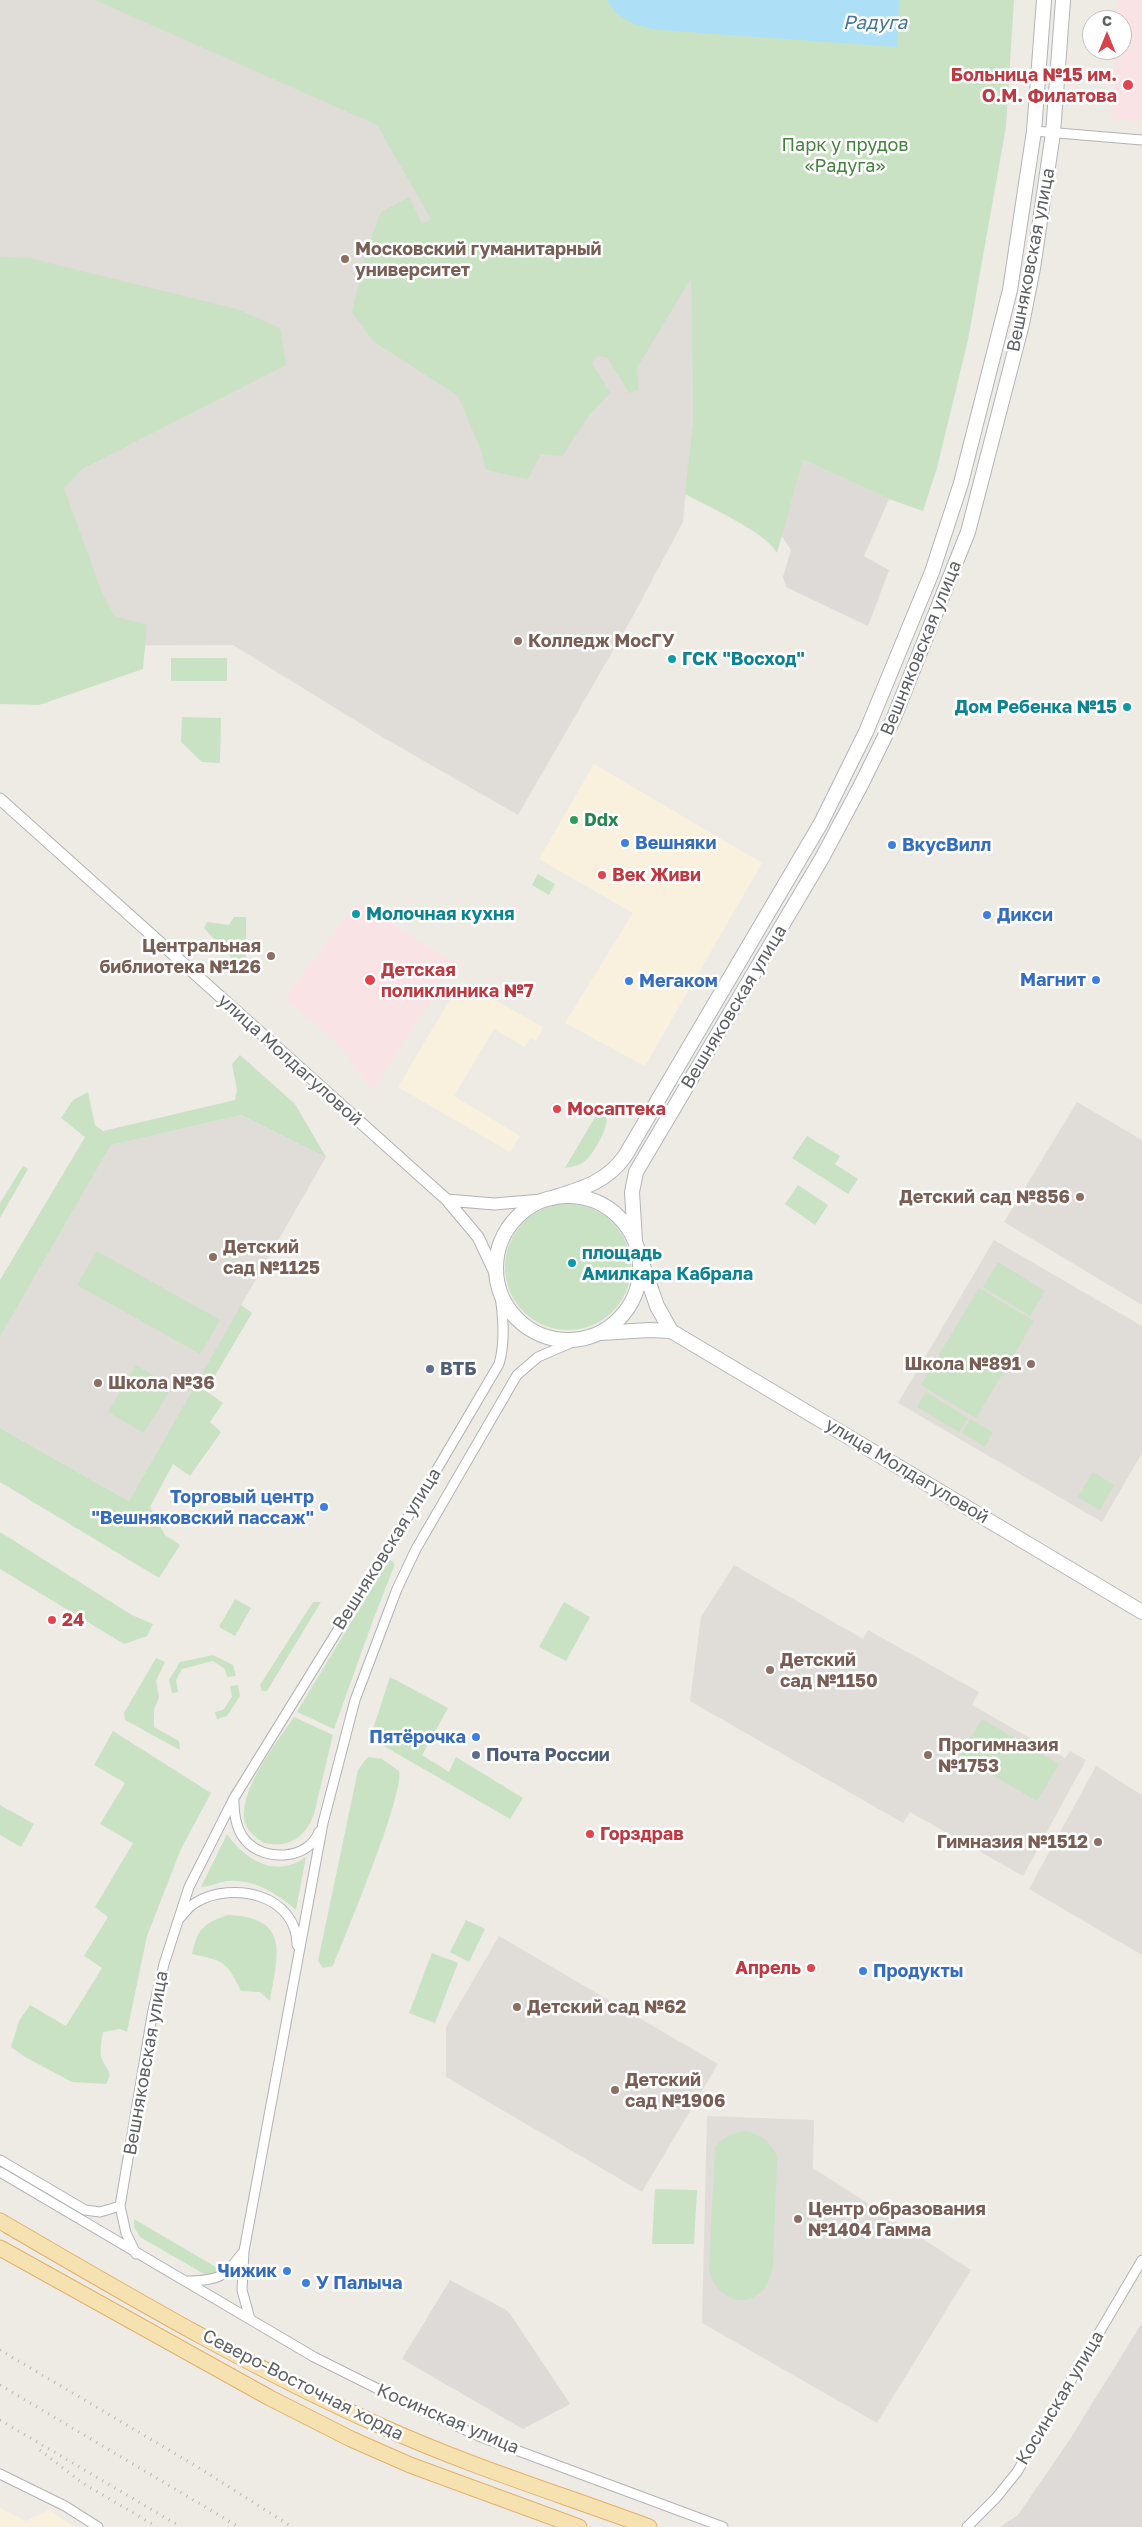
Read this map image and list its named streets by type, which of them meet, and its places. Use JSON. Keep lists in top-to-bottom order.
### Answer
{
  "streets": {
    "main road": ["Вешняковская улица", "улица Молдагуловой", "Северо-Восточная хорда"],
    "street": ["Косинская улица"]
  },
  "crossings": [
    ["Вешняковская улица", "улица Молдагуловой"],
    ["Вешняковская улица", "Косинская улица"]
  ],
  "water": ["Радуга"],
  "parks": ["Парк у прудов «Радуга»"],
  "places": [
    "Больница №15 им. О.М. Филатова",
    "Московский гуманитарный университет",
    "Колледж МосГУ",
    "ГСК \"Восход\"",
    "Дом Ребенка №15",
    "Ddx",
    "Вешняки",
    "ВкусВилл",
    "Век Живи",
    "Молочная кухня",
    "Дикси",
    "Центральная библиотека №126",
    "Детская поликлиника №7",
    "Магнит",
    "Мегаком",
    "Мосаптека",
    "Детский сад №856",
    "Детский сад №1125",
    "площадь Амилкара Кабрала",
    "Школа №891",
    "ВТБ",
    "Школа №36",
    "Торговый центр \"Вешняковский пассаж\"",
    "24",
    "Детский сад №1150",
    "Пятёрочка",
    "Почта России",
    "Прогимназия №1753",
    "Горздрав",
    "Гимназия №1512",
    "Апрель",
    "Продукты",
    "Детский сад №62",
    "Детский сад №1906",
    "Центр образования №1404 Гамма",
    "Чижик",
    "У Палыча"
  ],
  "north": "top"
}
